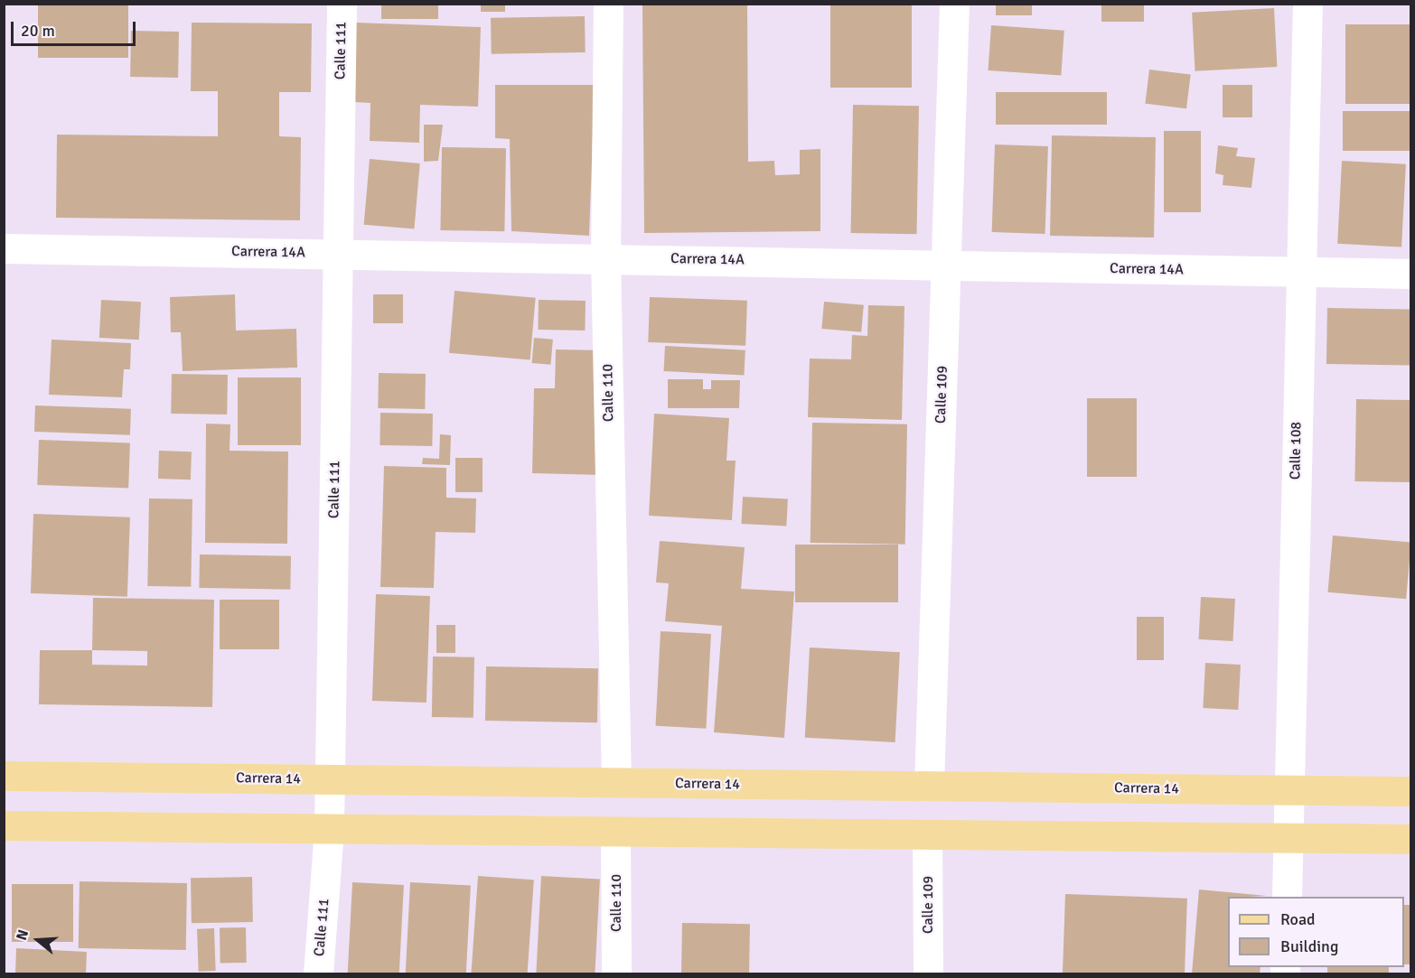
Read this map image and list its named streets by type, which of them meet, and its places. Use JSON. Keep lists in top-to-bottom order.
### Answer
{
  "streets": {
    "main road": ["Carrera 14"],
    "street": [
      "Calle 111",
      "Carrera 14A",
      "Calle 110",
      "Calle 109",
      "Calle 108"
    ]
  },
  "crossings": [
    ["Calle 111", "Carrera 14A"],
    ["Calle 111", "Carrera 14"],
    ["Carrera 14A", "Calle 110"],
    ["Carrera 14A", "Calle 109"],
    ["Carrera 14A", "Calle 108"],
    ["Calle 110", "Carrera 14"],
    ["Calle 109", "Carrera 14"],
    ["Calle 108", "Carrera 14"]
  ],
  "legend": ["Road", "Building"],
  "scale_bar": "20 m",
  "north": "left"
}
